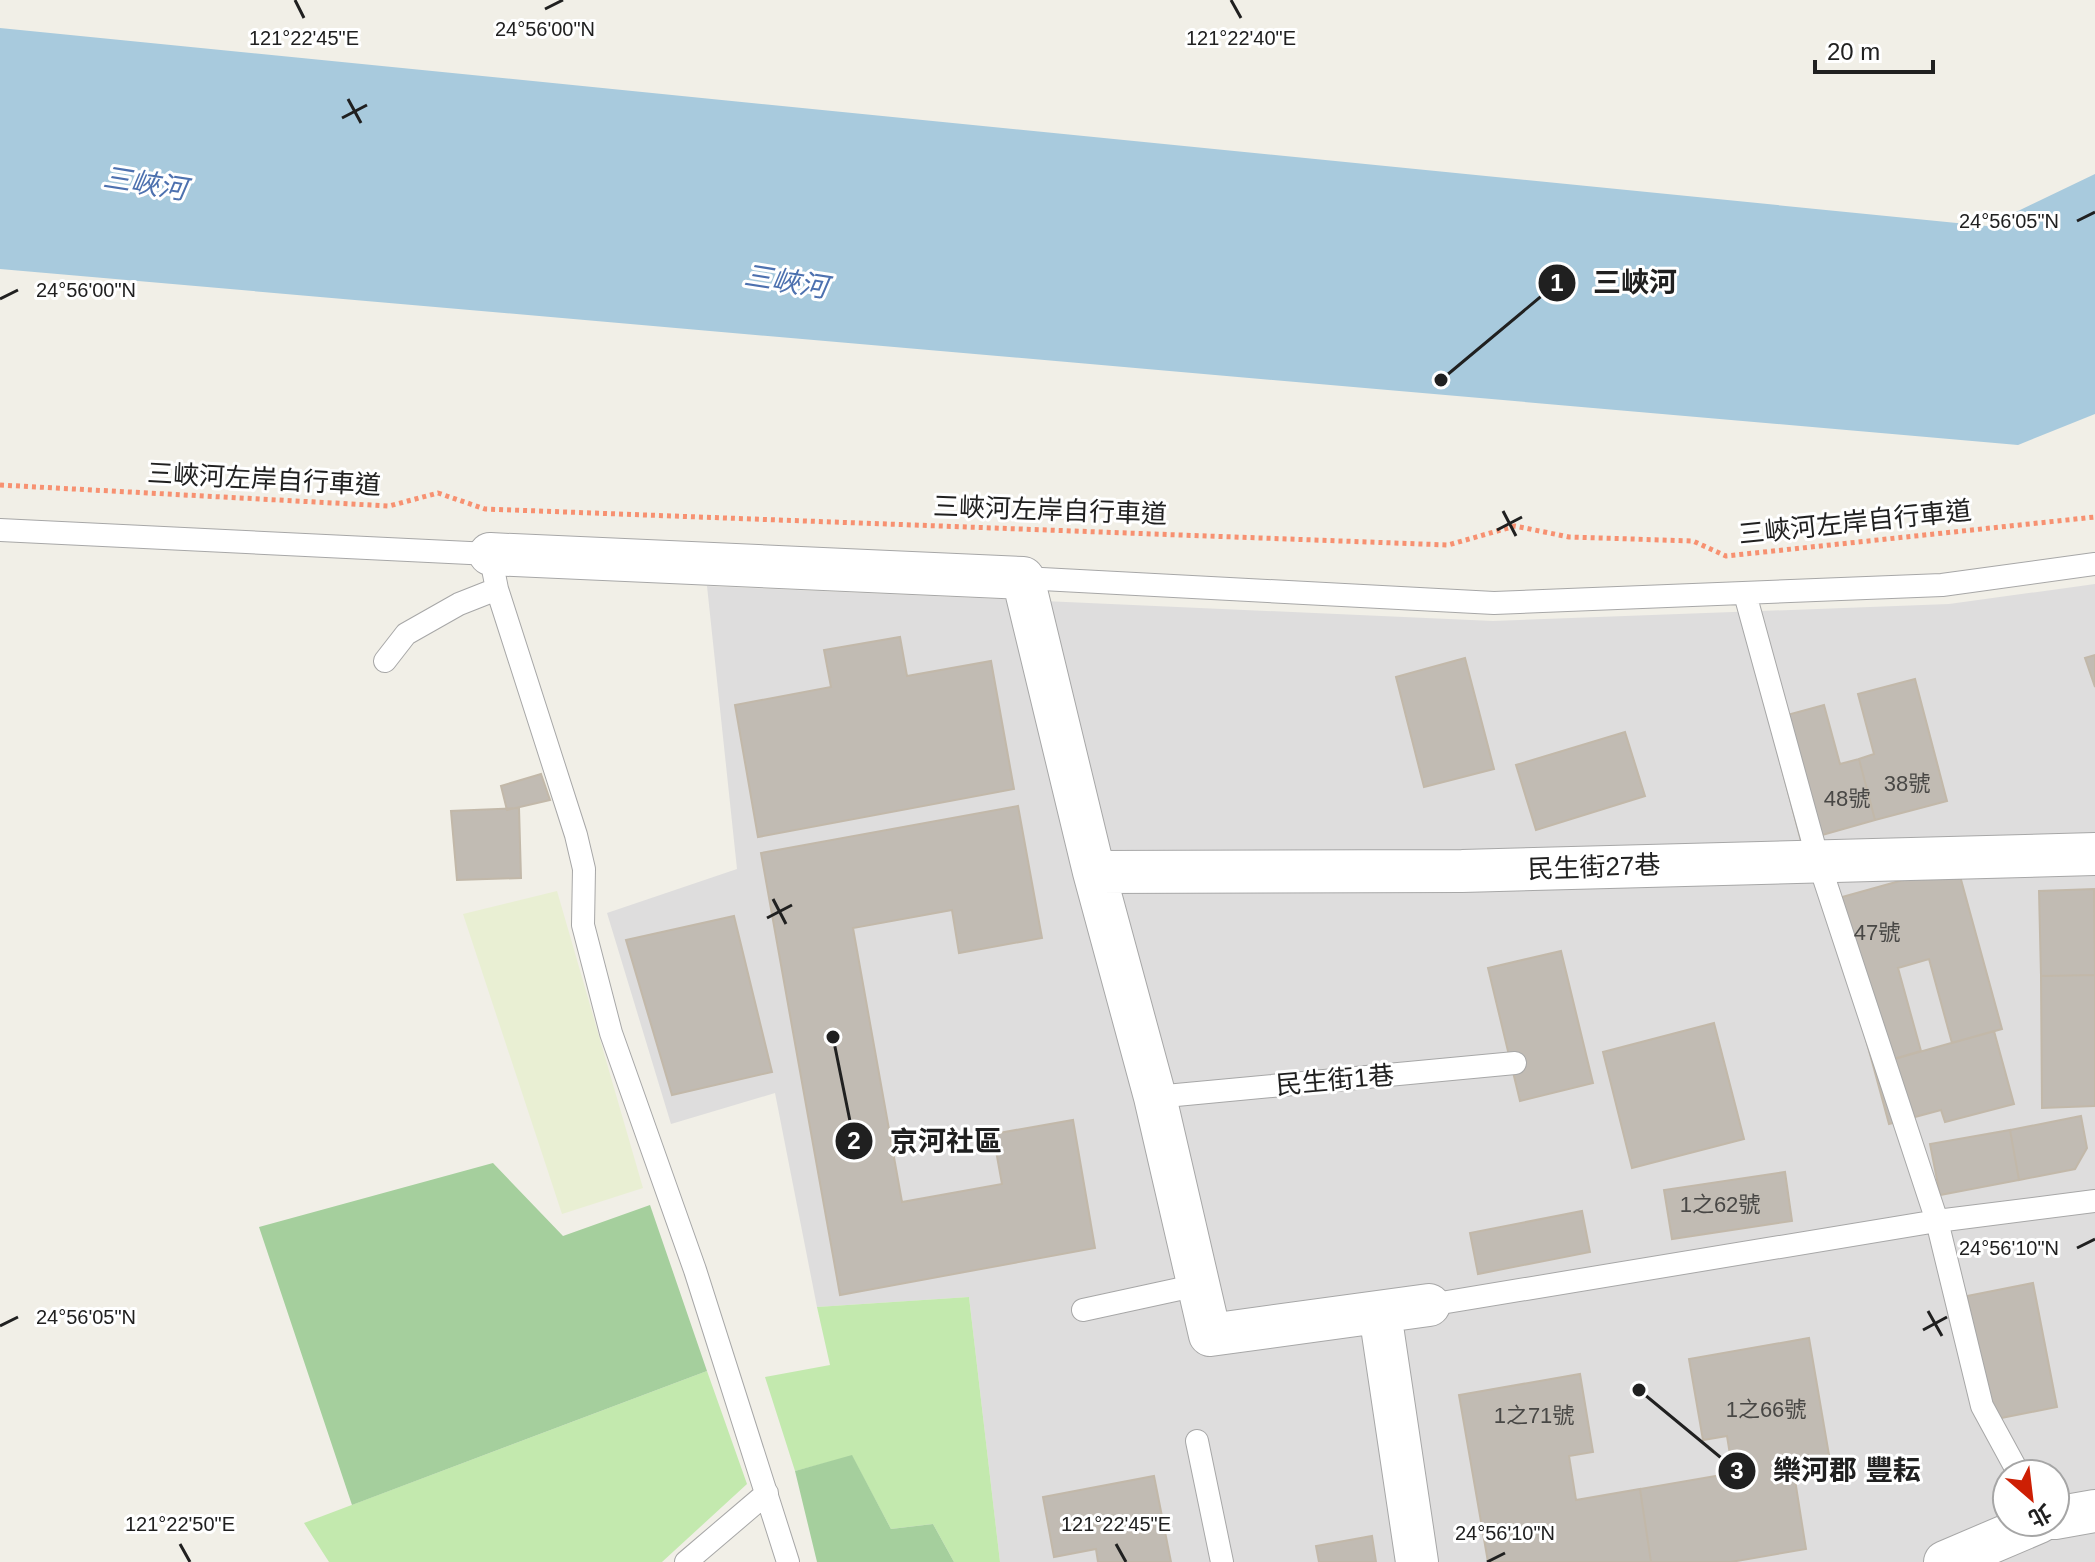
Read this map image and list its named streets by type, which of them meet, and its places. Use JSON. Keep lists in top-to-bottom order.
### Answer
{
  "streets": {
    "street": ["民生街27巷"],
    "lane": ["民生街1巷"],
    "path": ["三峽河左岸自行車道"]
  },
  "water": ["三峽河"],
  "places": ["三峽河", "京河社區", "樂河郡 豐耘"],
  "house_numbers": [
    "38號",
    "48號",
    "47號",
    "1之62號",
    "1之66號",
    "1之71號"
  ],
  "scale_bar": "20 m",
  "north": "bottom right",
  "coordinates": [
    "24°56'00\"N",
    "121°22'45\"E",
    "121°22'40\"E",
    "24°56'05\"N",
    "24°56'10\"N",
    "121°22'50\"E"
  ]
}
